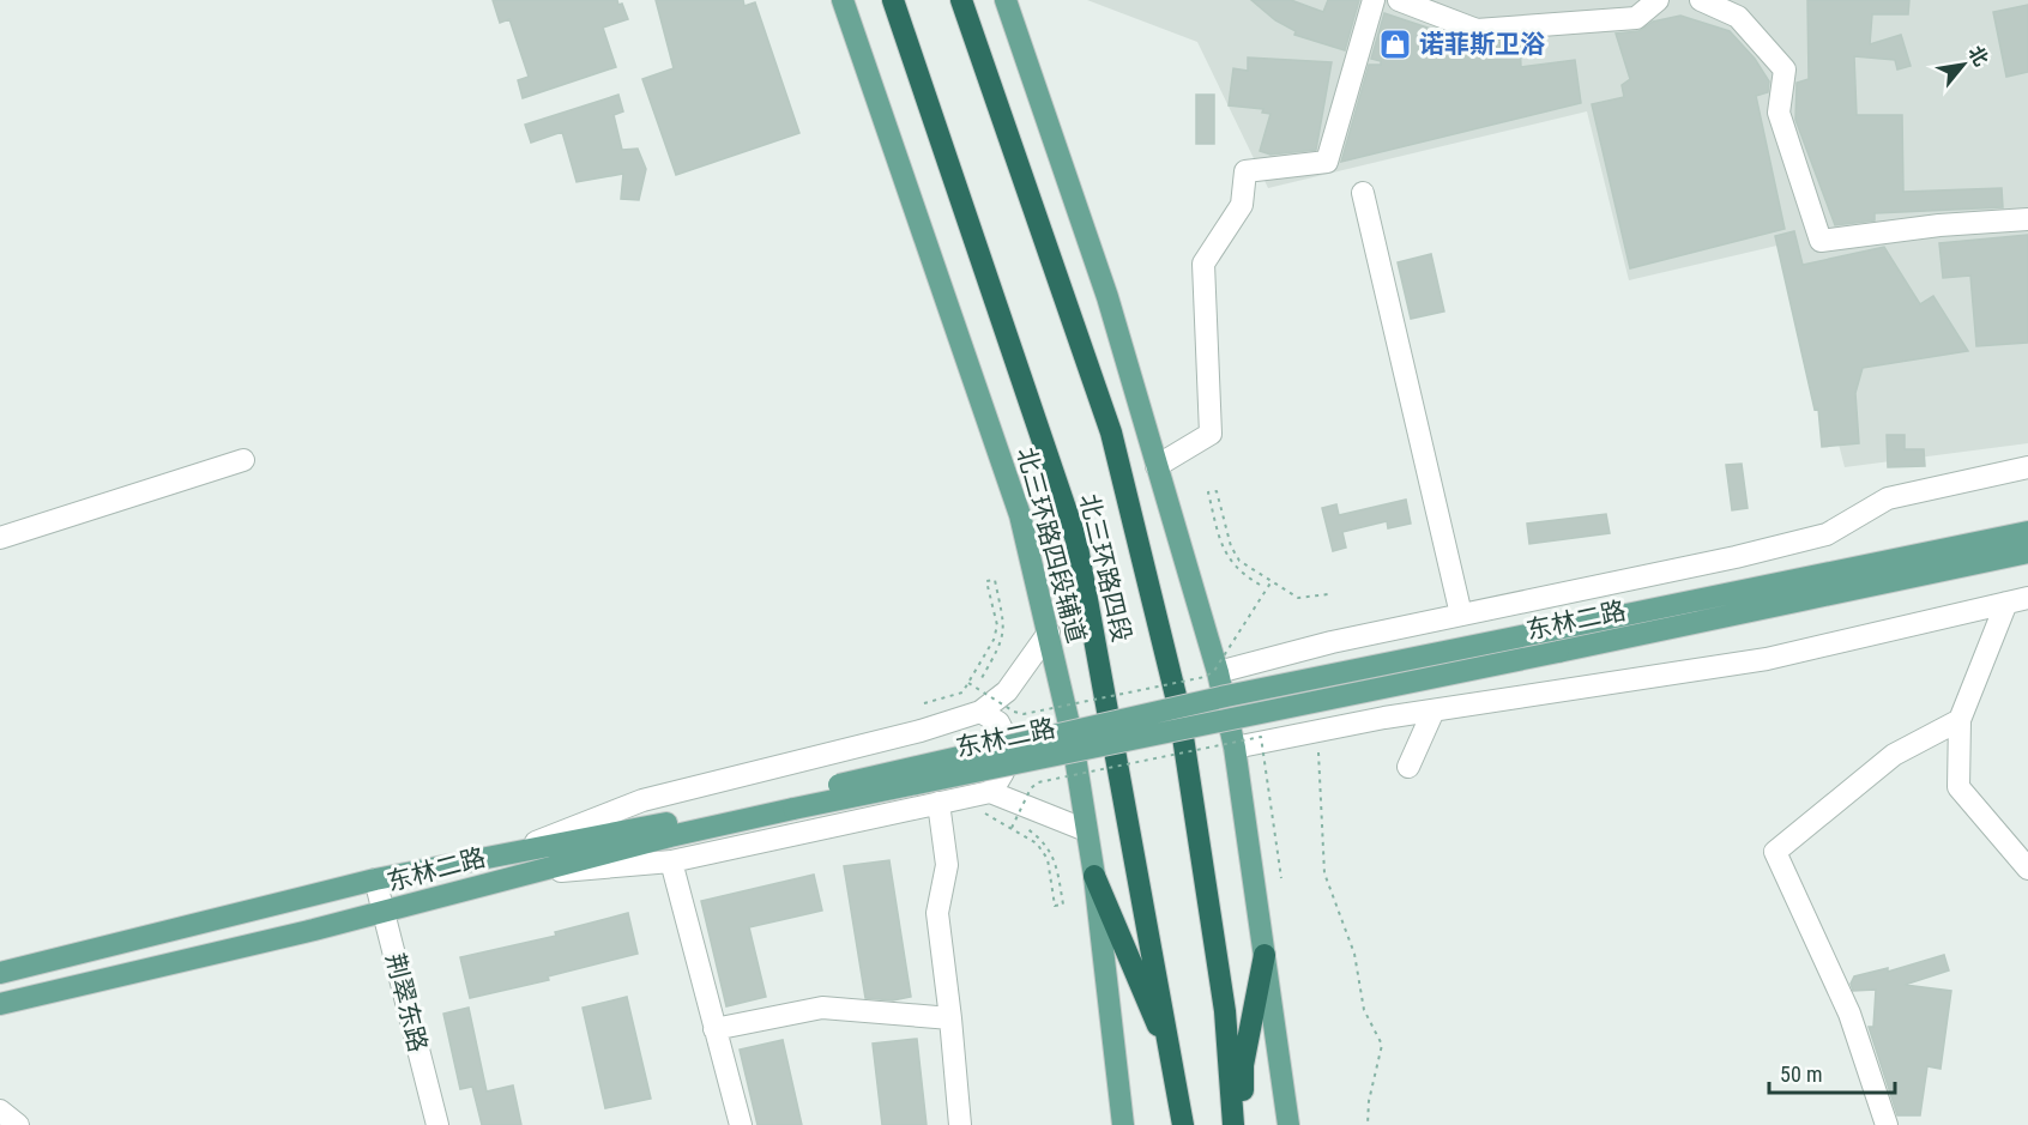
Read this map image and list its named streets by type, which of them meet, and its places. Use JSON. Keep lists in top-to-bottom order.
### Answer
{
  "streets": {
    "highway": ["北三环路四段"],
    "main road": ["北三环路四段辅道", "东林二路"],
    "street": ["荆翠东路"]
  },
  "crossings": [
    ["东林二路", "荆翠东路"]
  ],
  "places": {
    "shop": ["诺菲斯卫浴"]
  },
  "scale_bar": "50 m",
  "north": "top right"
}
